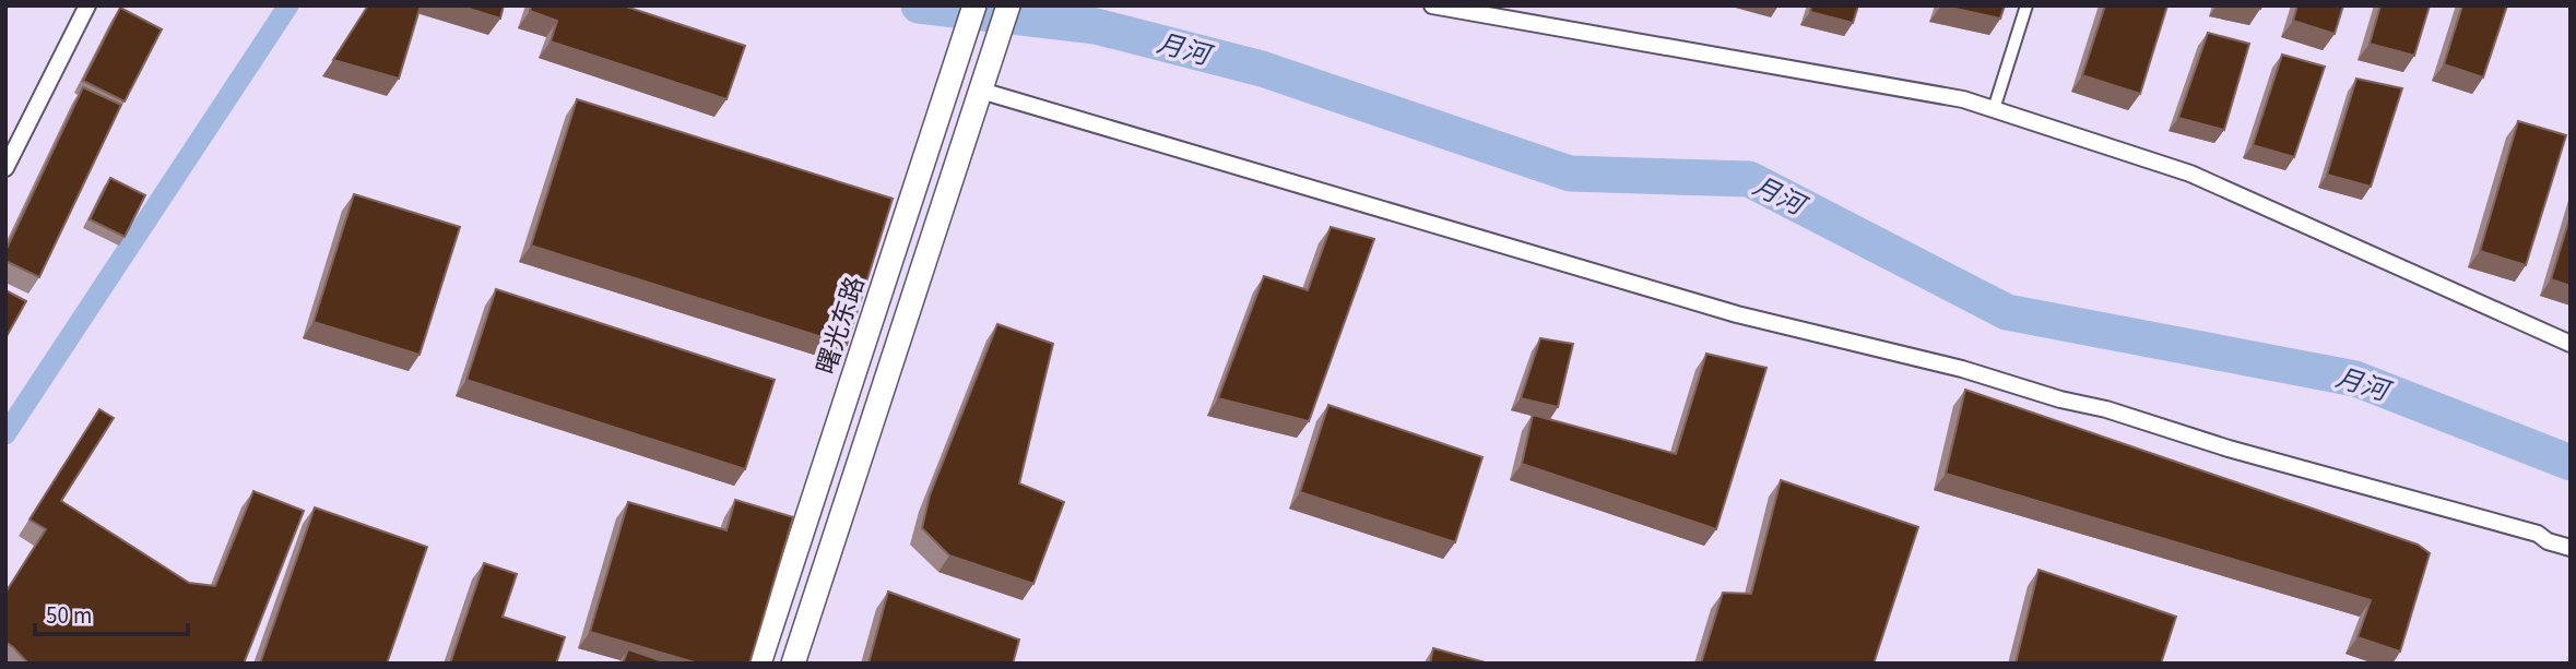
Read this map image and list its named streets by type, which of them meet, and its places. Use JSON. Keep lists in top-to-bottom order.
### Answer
{
  "streets": {
    "main road": ["曙光东路"]
  },
  "water": ["月河"],
  "scale_bar": "50 m"
}
